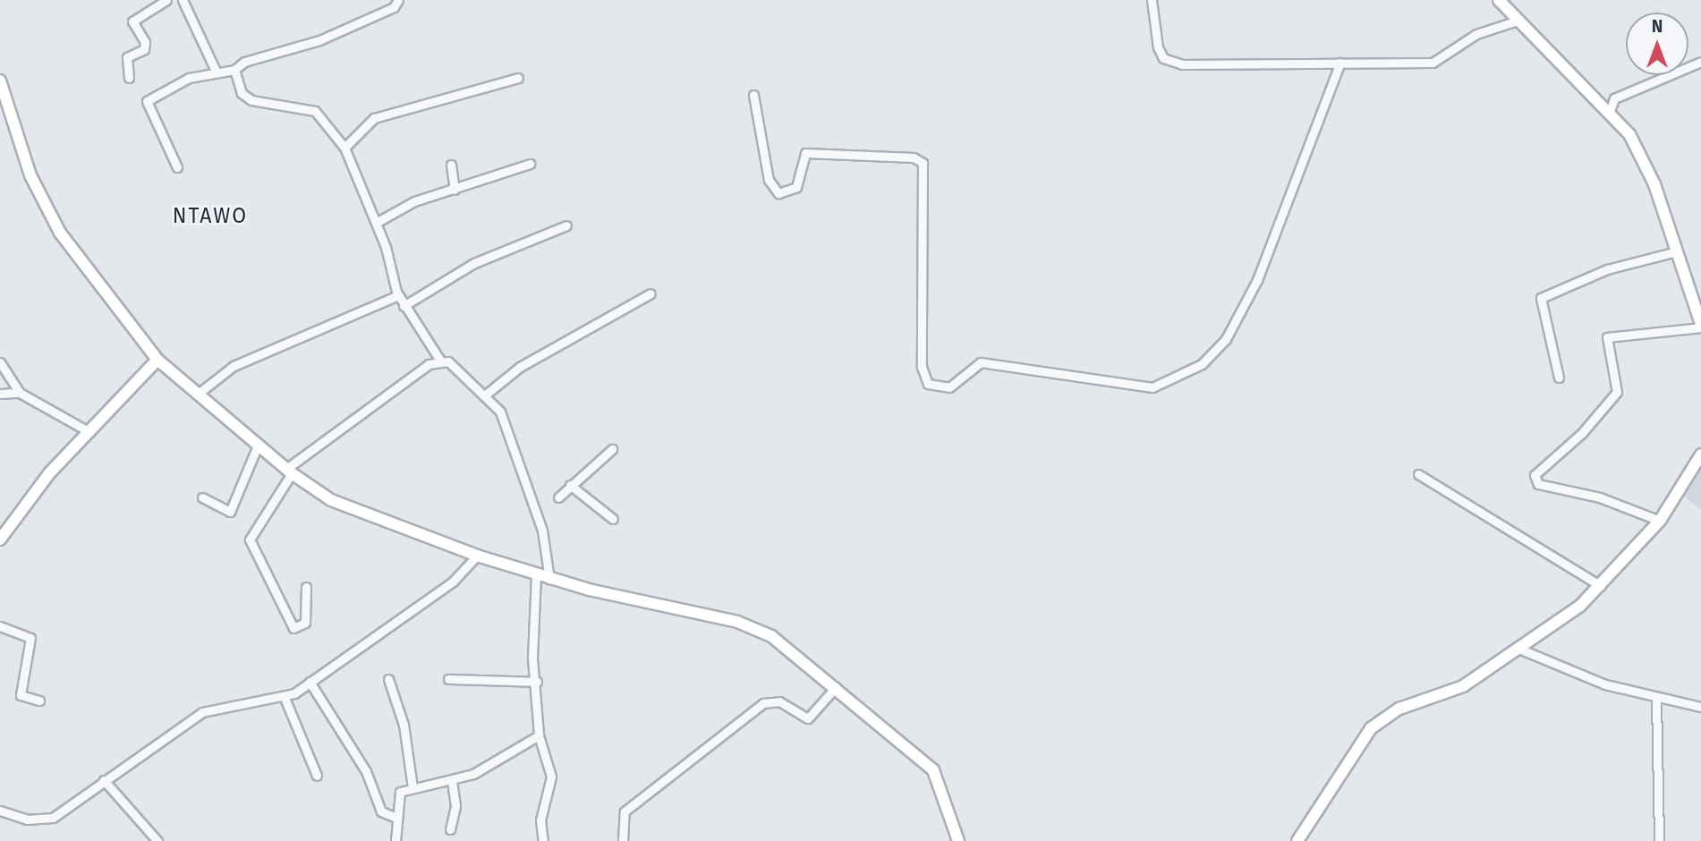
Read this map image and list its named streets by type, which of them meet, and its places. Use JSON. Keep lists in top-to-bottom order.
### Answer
{
  "districts": ["NTAWO"],
  "north": "top"
}
